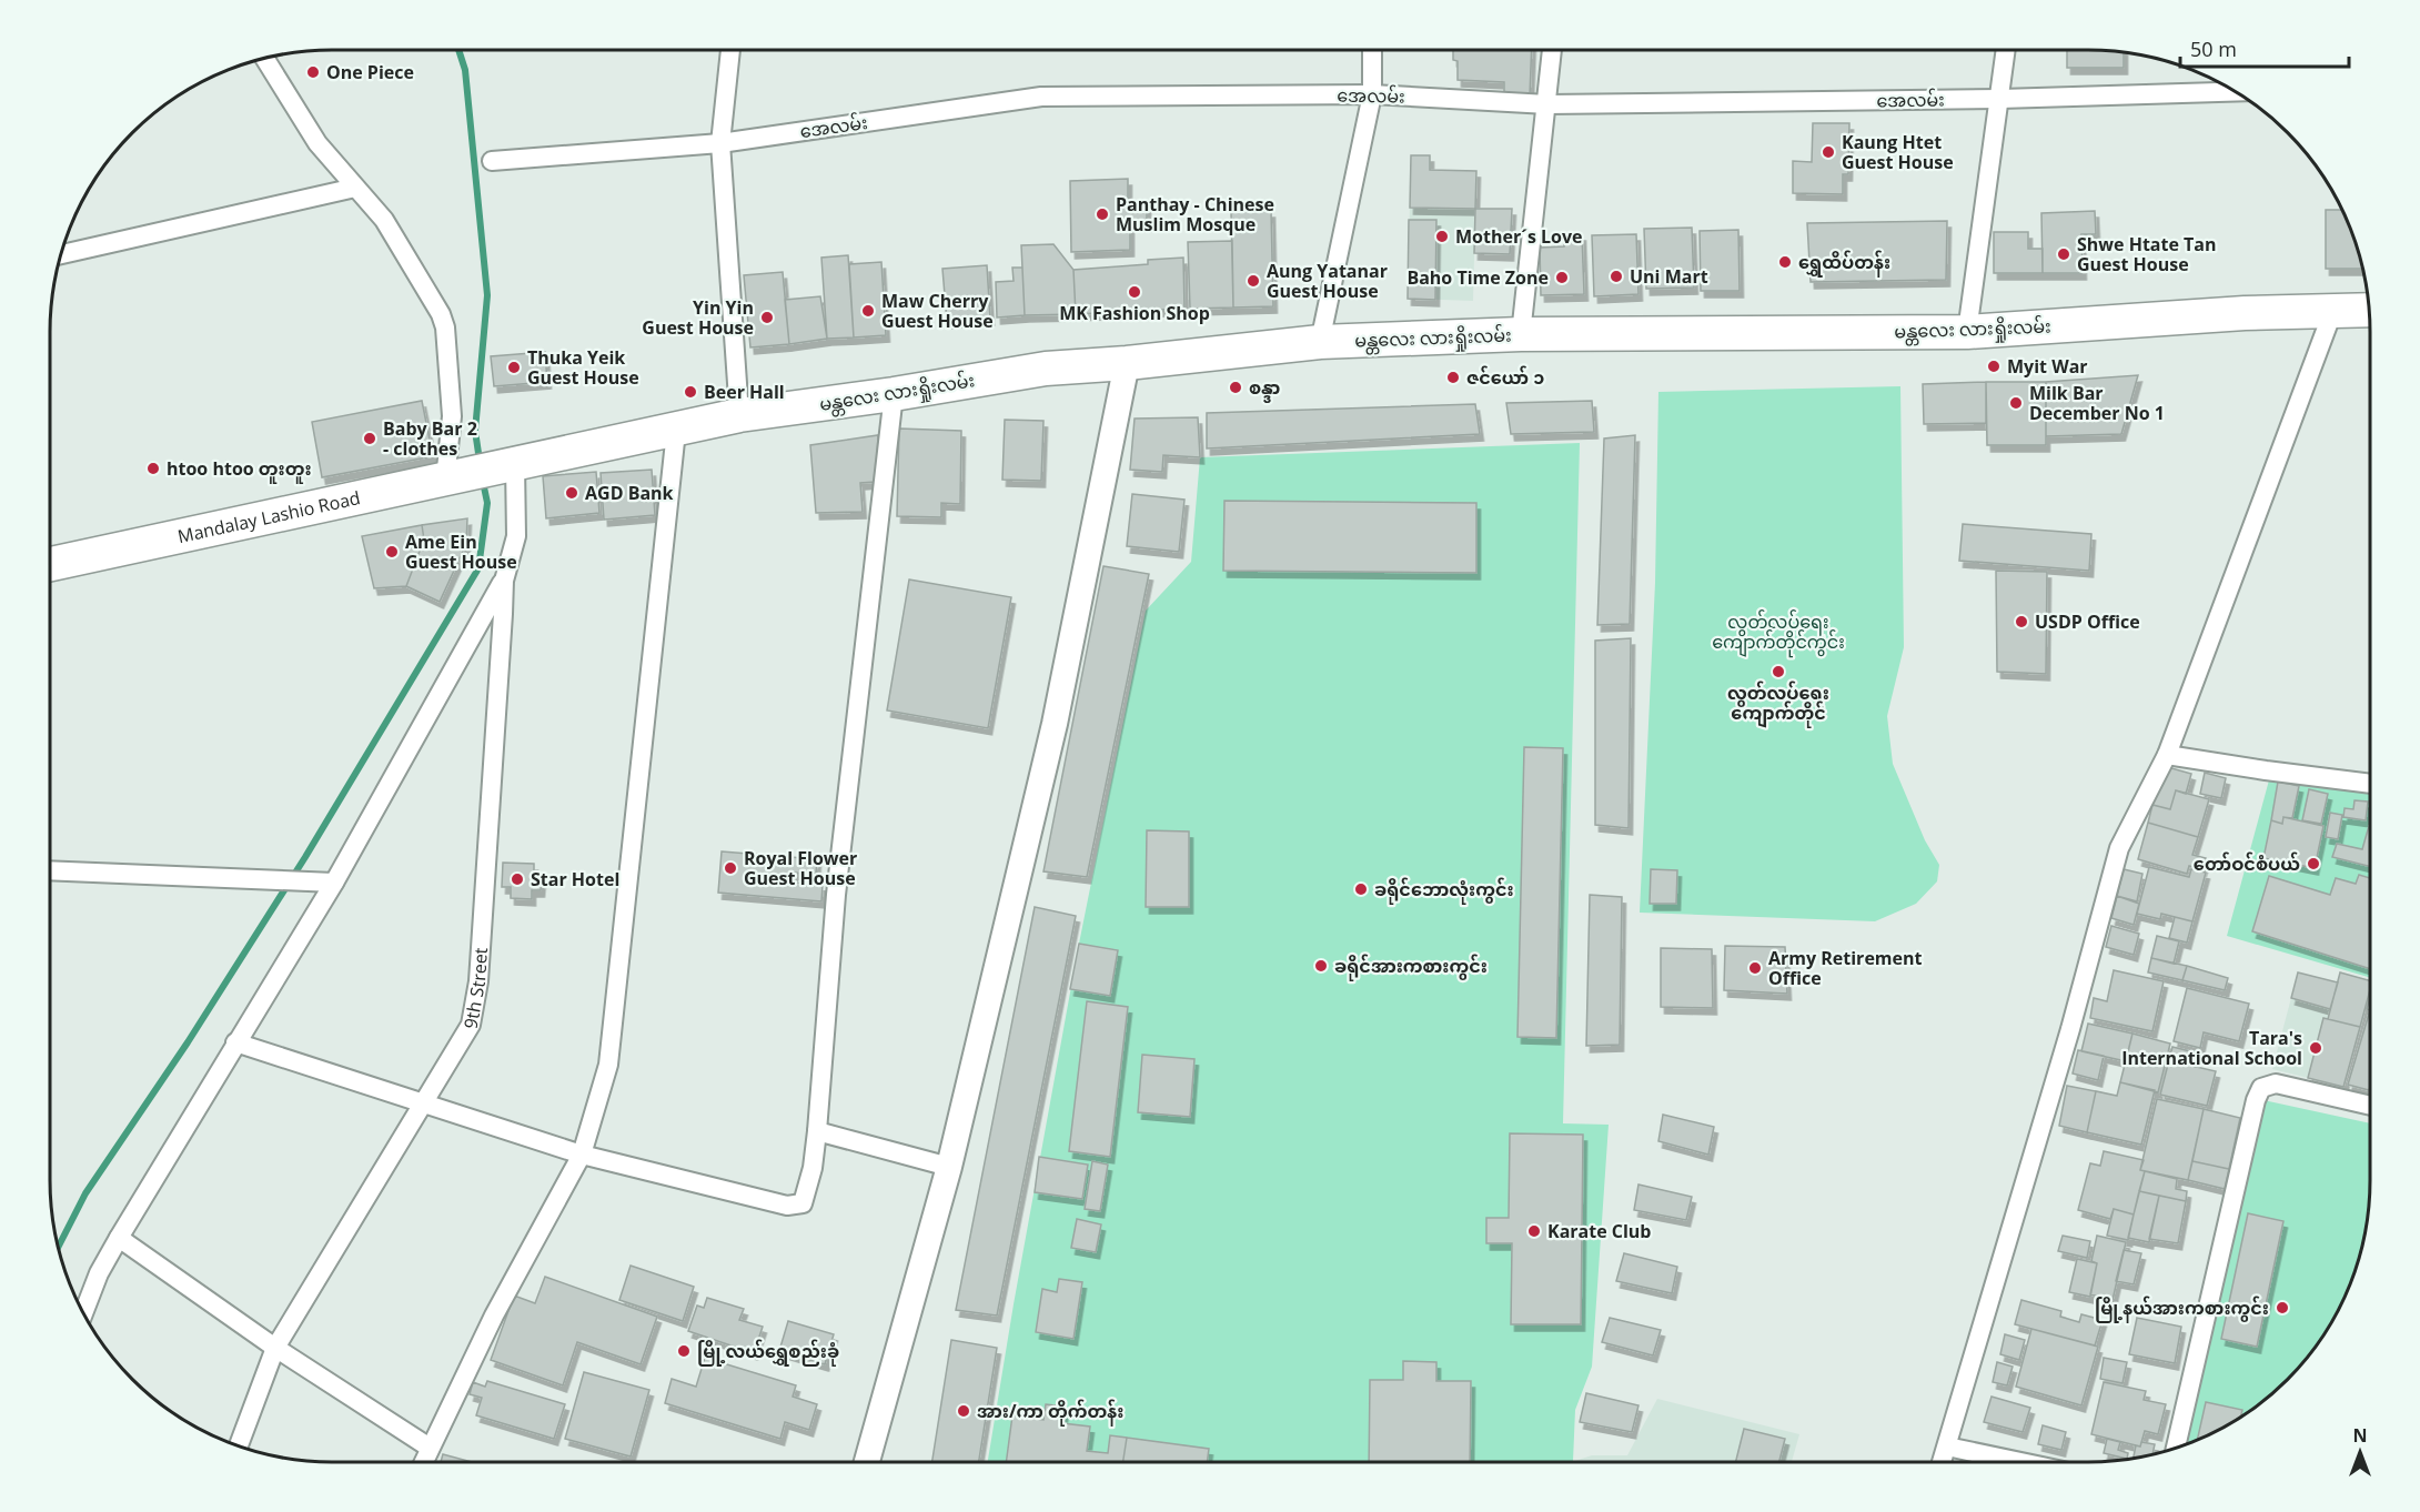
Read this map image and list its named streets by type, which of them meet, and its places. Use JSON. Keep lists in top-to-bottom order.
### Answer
{
  "streets": {
    "highway": ["မန္တလေး လားရှိုးလမ်း", "Mandalay Lashio Road"],
    "street": ["အေလမ်း", "9th Street"]
  },
  "crossings": [
    ["မန္တလေး လားရှိုးလမ်း", "Mandalay Lashio Road"],
    ["မန္တလေး လားရှိုးလမ်း", "9th Street"],
    ["Mandalay Lashio Road", "9th Street"]
  ],
  "parks": ["လွတ်လပ်ရေး ကျောက်တိုင်ကွင်း"],
  "places": [
    "One Piece",
    "Kaung Htet Guest House",
    "Panthay - Chinese Muslim Mosque",
    "Mother´s Love",
    "Shwe Htate Tan Guest House",
    "ရွှေထိပ်တန်း",
    "Uni Mart",
    "Baho Time Zone",
    "Aung Yatanar Guest House",
    "MK Fashion Shop",
    "Maw Cherry Guest House",
    "Yin Yin Guest House",
    "Myit War",
    "Thuka Yeik Guest House",
    "ဇင်ယော် ၁",
    "စန္ဒာ",
    "Beer Hall",
    "Milk Bar December No 1",
    "Baby Bar 2 - clothes",
    "htoo htoo တူးတူး",
    "AGD Bank",
    "Ame Ein Guest House",
    "USDP Office",
    "လွတ်လပ်ရေး ကျောက်တိုင်",
    "တော်ဝင်စံပယ်",
    "Royal Flower Guest House",
    "Star Hotel",
    "ခရိုင်ဘောလုံးကွင်း",
    "ခရိုင်အားကစားကွင်း",
    "Army Retirement Office",
    "Tara's International School",
    "Karate Club",
    "မြို့နယ်အားကစားကွင်း",
    "မြို့လယ်ရွှေစည်းခုံ",
    "အား/ကာ တိုက်တန်း"
  ],
  "scale_bar": "50 m",
  "north": "top"
}
